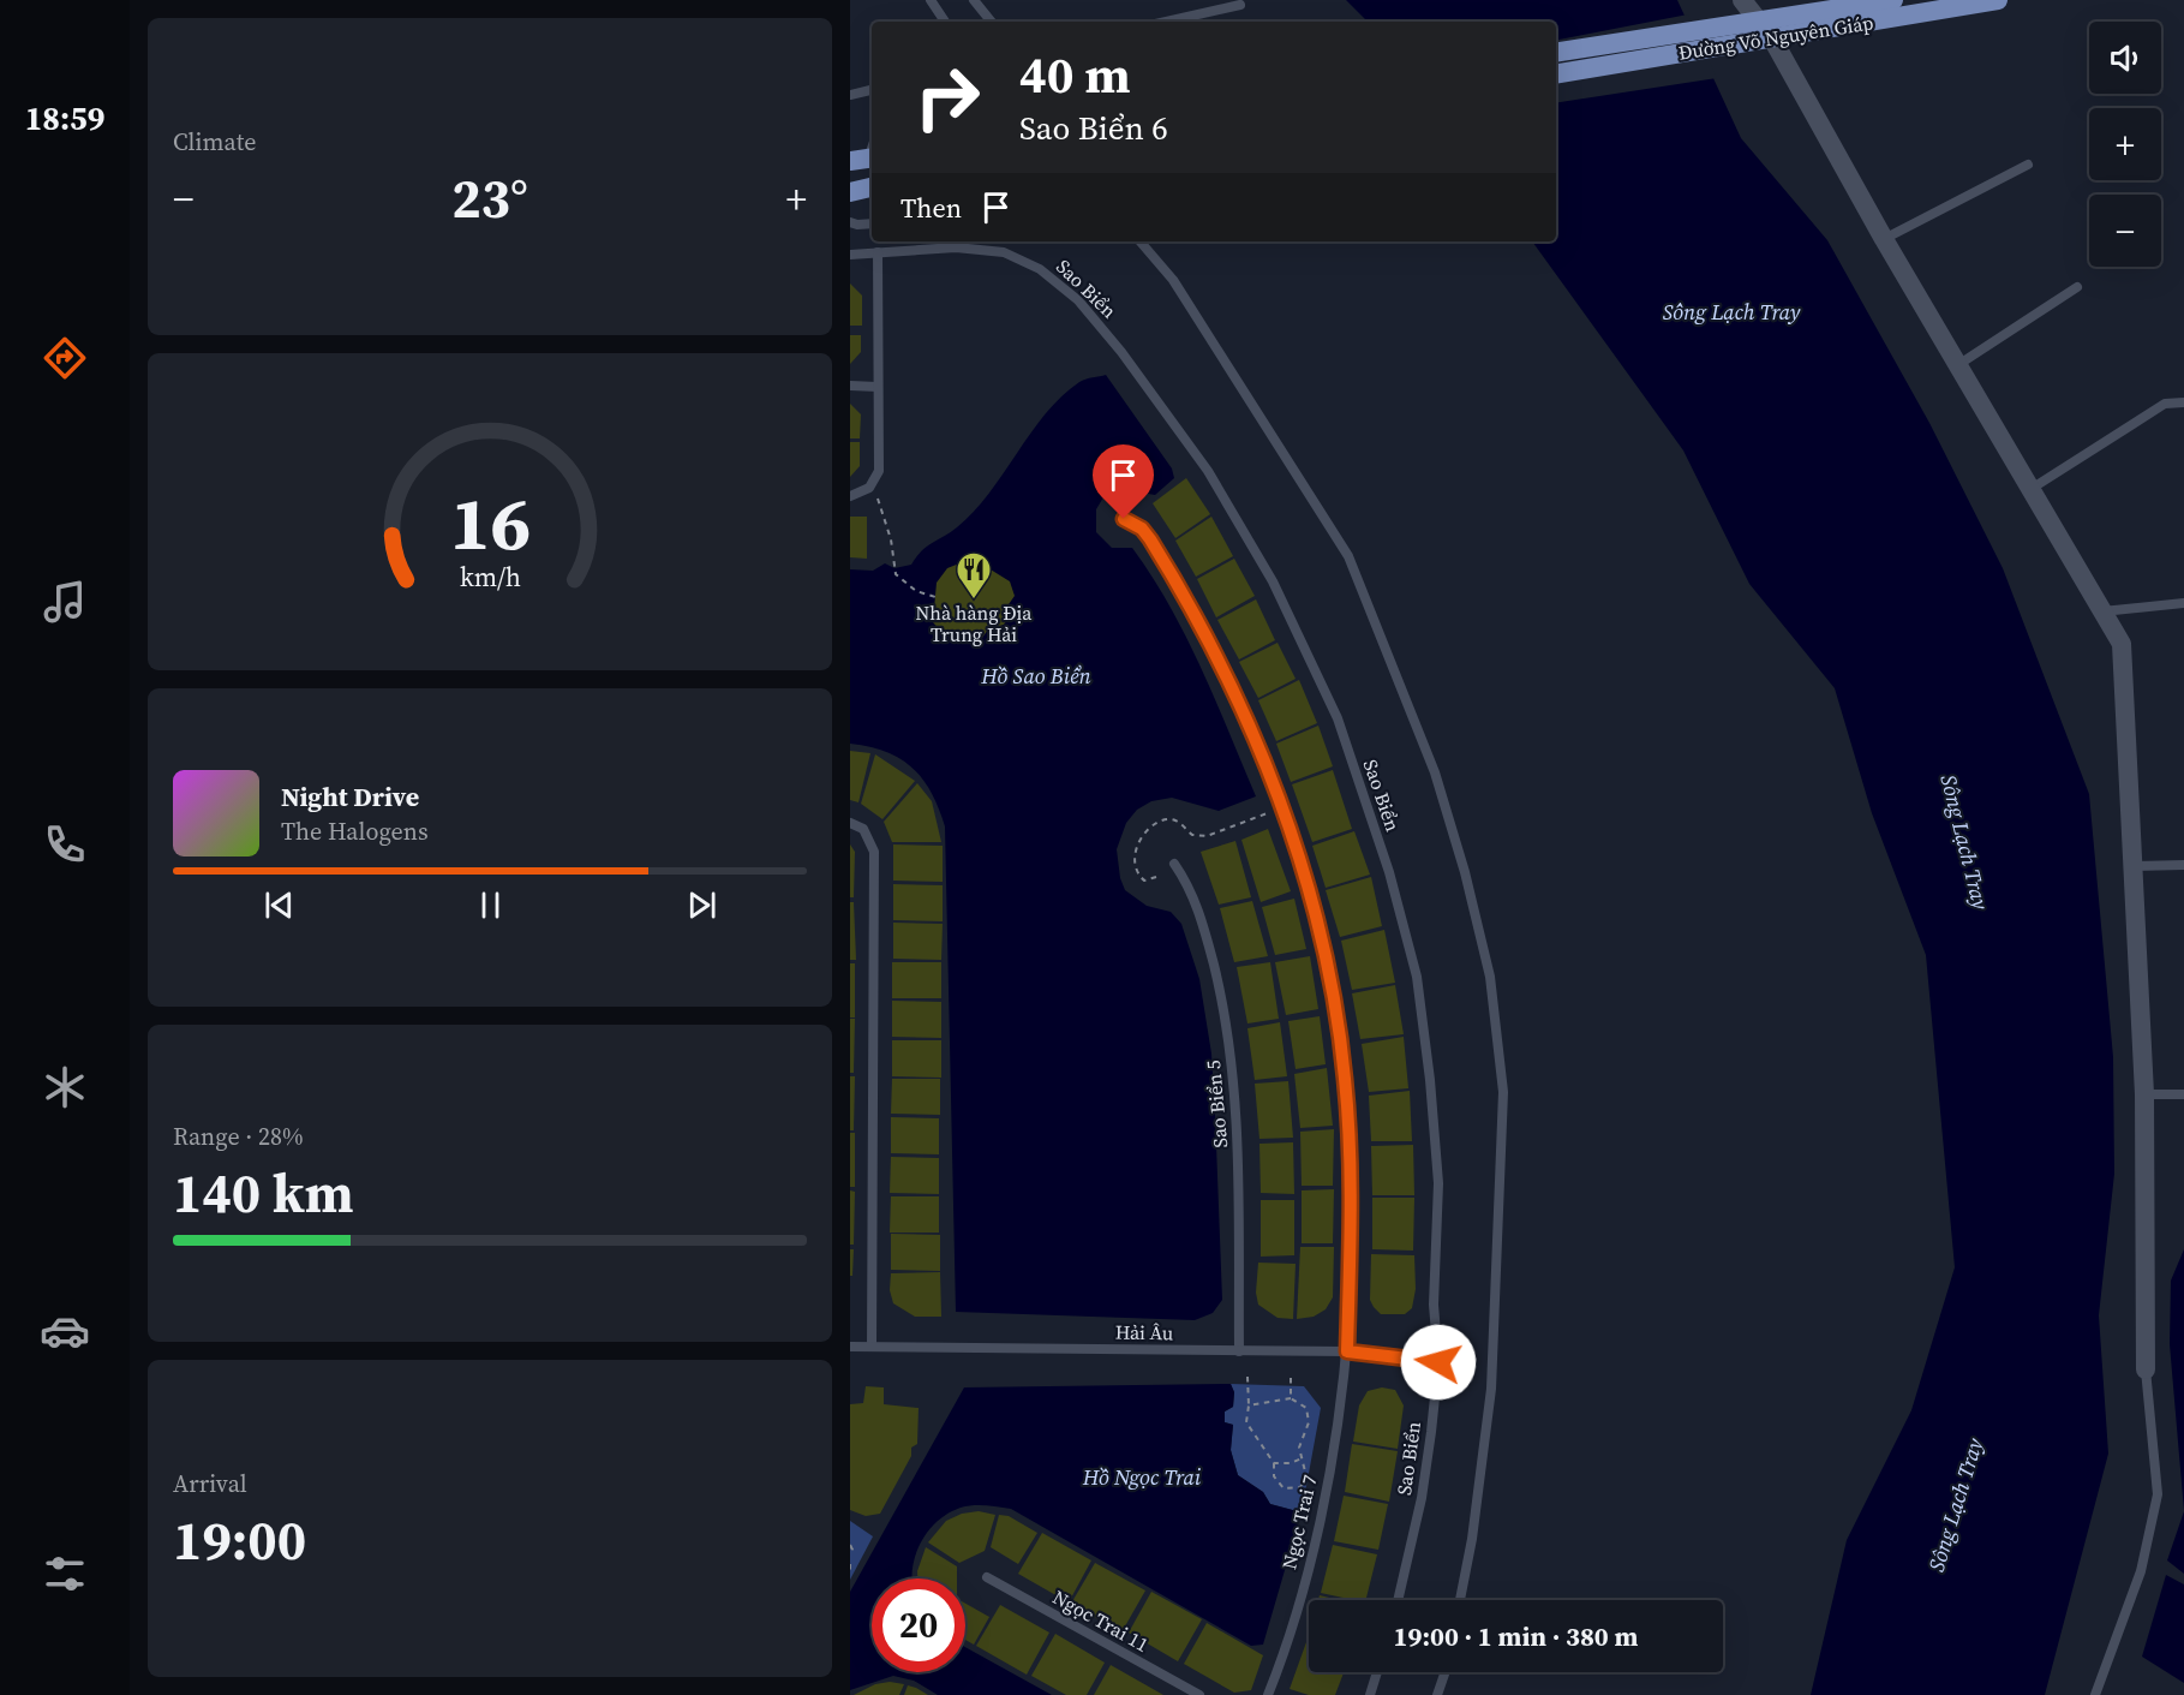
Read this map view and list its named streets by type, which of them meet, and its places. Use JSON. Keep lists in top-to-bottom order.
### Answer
{
  "streets": {
    "main road": ["Đường Võ Nguyên Giáp"],
    "lane": [
      "Sao Biển",
      "Sao Biển 5",
      "Hải Âu",
      "Ngọc Trai 7",
      "Ngọc Trai 11"
    ]
  },
  "crossings": [
    ["Sao Biển", "Hải Âu"],
    ["Sao Biển 5", "Hải Âu"],
    ["Hải Âu", "Ngọc Trai 7"]
  ],
  "water": ["Sông Lạch Tray", "Hồ Sao Biển", "Hồ Ngọc Trai"],
  "places": {
    "restaurant": ["Nhà hàng Địa Trung Hải"]
  },
  "page": {
    "tabs": "18:59",
    "tile": [
      "Climate",
      ["Range · 28%", "140 km"],
      ["Arrival", "19:00"]
    ],
    "map_buttons": ["+", "−"],
    "turn": ["40 m", "Sao Biển 6"],
    "heat": ["−", "23°", "+"],
    "then": "Then",
    "song": ["Night Drive", "The Halogens"],
    "limit": "20",
    "trip": "19:00 · 1 min · 380 m",
    "gauge": ["16", "km/h"]
  }
}
